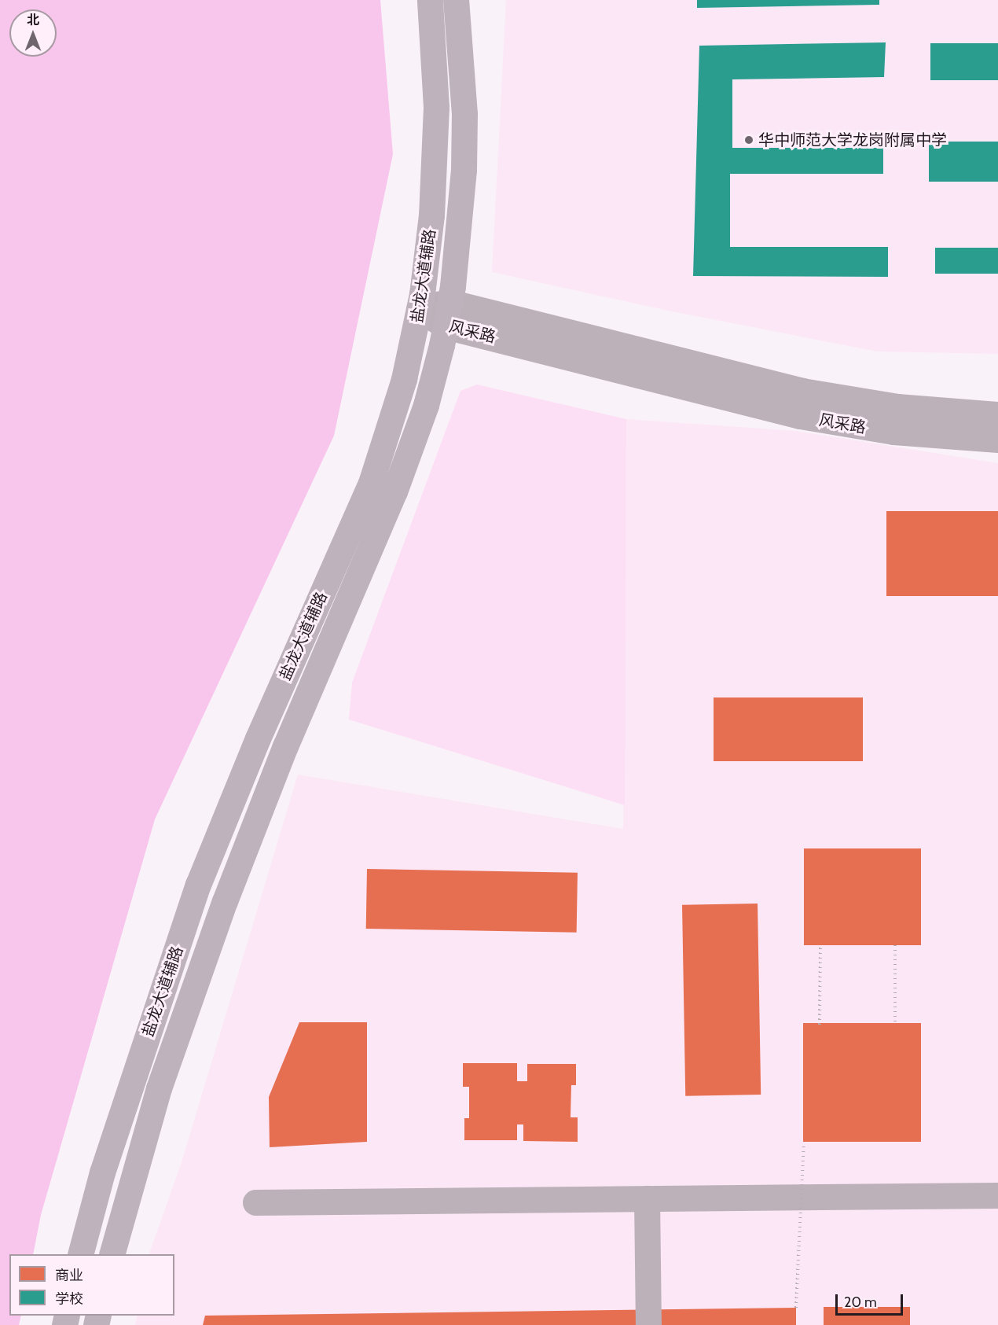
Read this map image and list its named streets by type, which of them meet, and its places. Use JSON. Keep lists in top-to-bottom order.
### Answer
{
  "streets": {
    "main road": ["盐龙大道辅路"],
    "street": ["风采路"]
  },
  "crossings": [
    ["盐龙大道辅路", "风采路"]
  ],
  "places": ["华中师范大学龙岗附属中学"],
  "legend": ["商业", "学校"],
  "scale_bar": "20 m",
  "north": "top"
}
